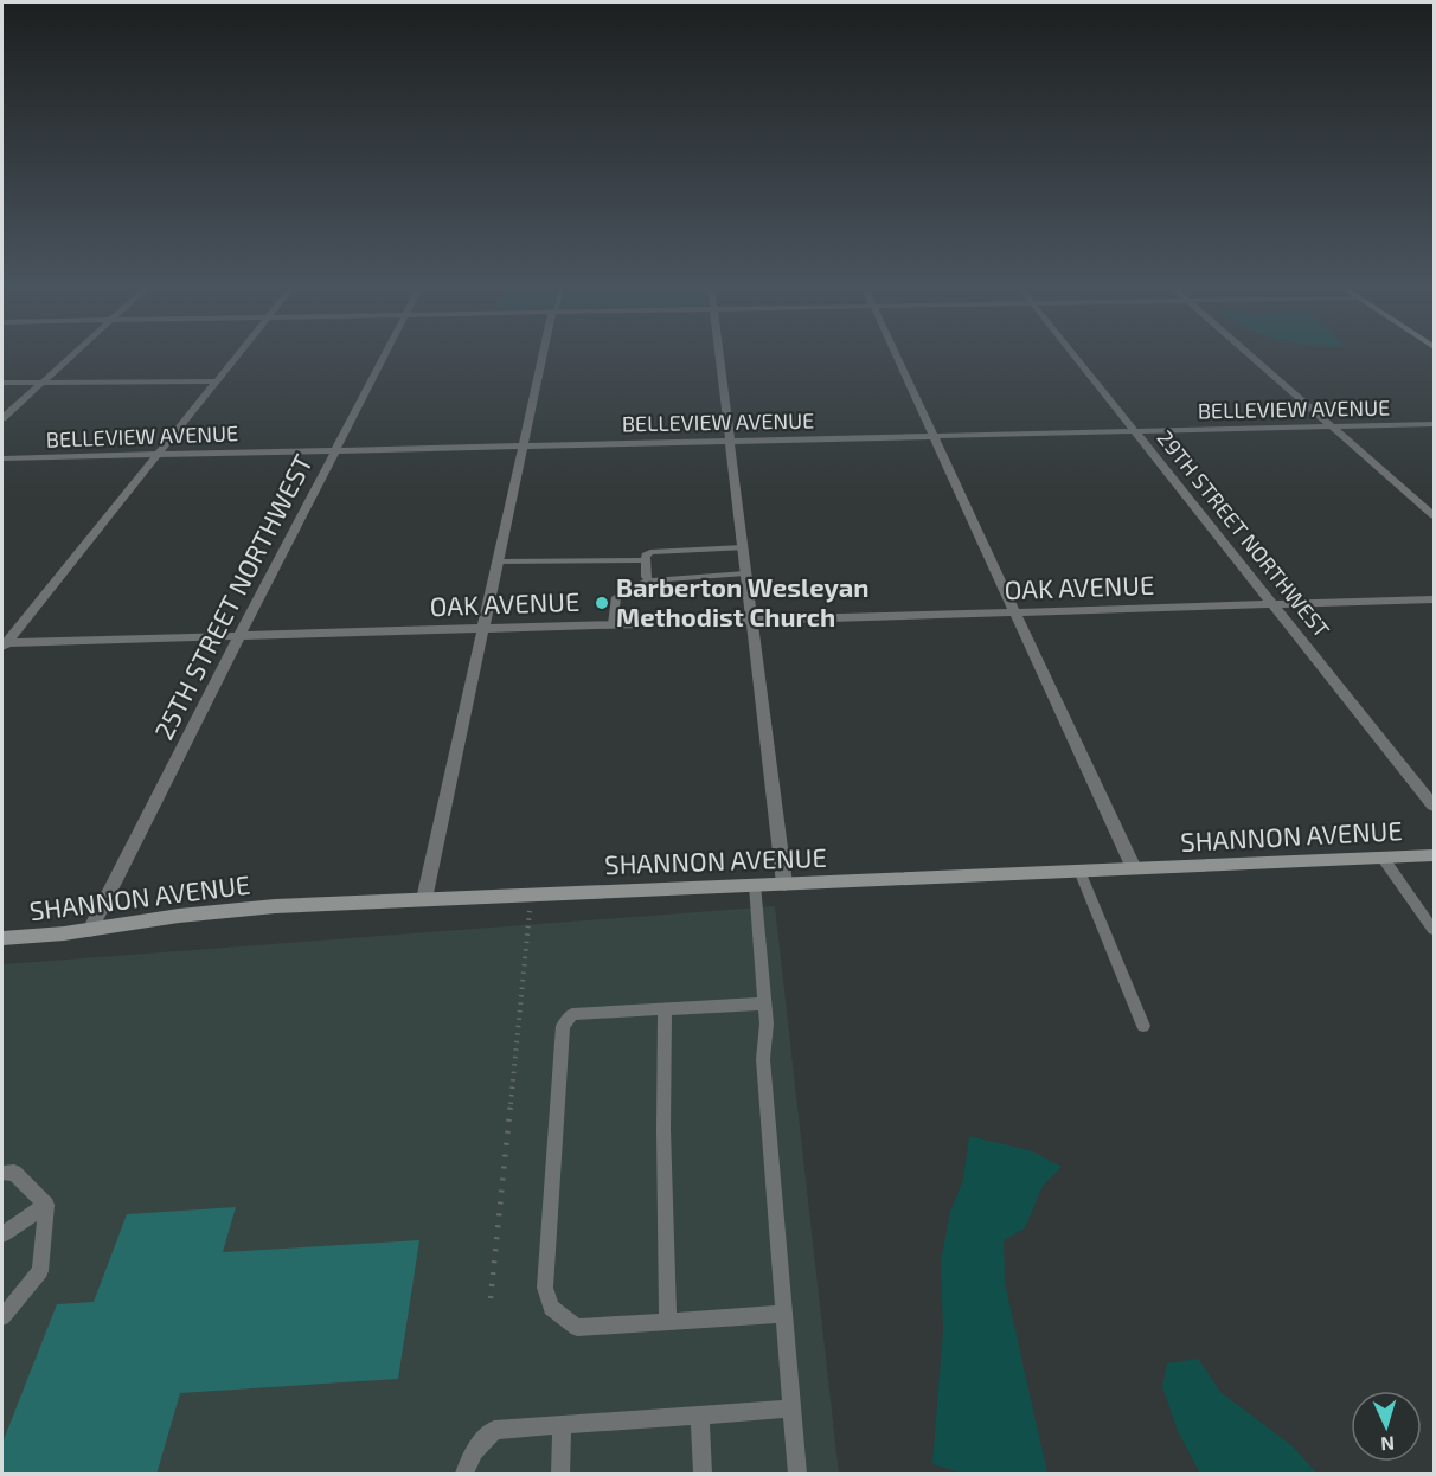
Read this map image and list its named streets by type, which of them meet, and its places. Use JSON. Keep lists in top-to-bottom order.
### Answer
{
  "streets": {
    "street": [
      "BELLEVIEW AVENUE",
      "29TH STREET NORTHWEST",
      "OAK AVENUE",
      "25TH STREET NORTHWEST",
      "SHANNON AVENUE"
    ]
  },
  "crossings": [
    ["BELLEVIEW AVENUE", "29TH STREET NORTHWEST"],
    ["BELLEVIEW AVENUE", "25TH STREET NORTHWEST"],
    ["29TH STREET NORTHWEST", "OAK AVENUE"],
    ["OAK AVENUE", "25TH STREET NORTHWEST"],
    ["25TH STREET NORTHWEST", "SHANNON AVENUE"]
  ],
  "places": ["Barberton Wesleyan Methodist Church"],
  "north": "bottom"
}
